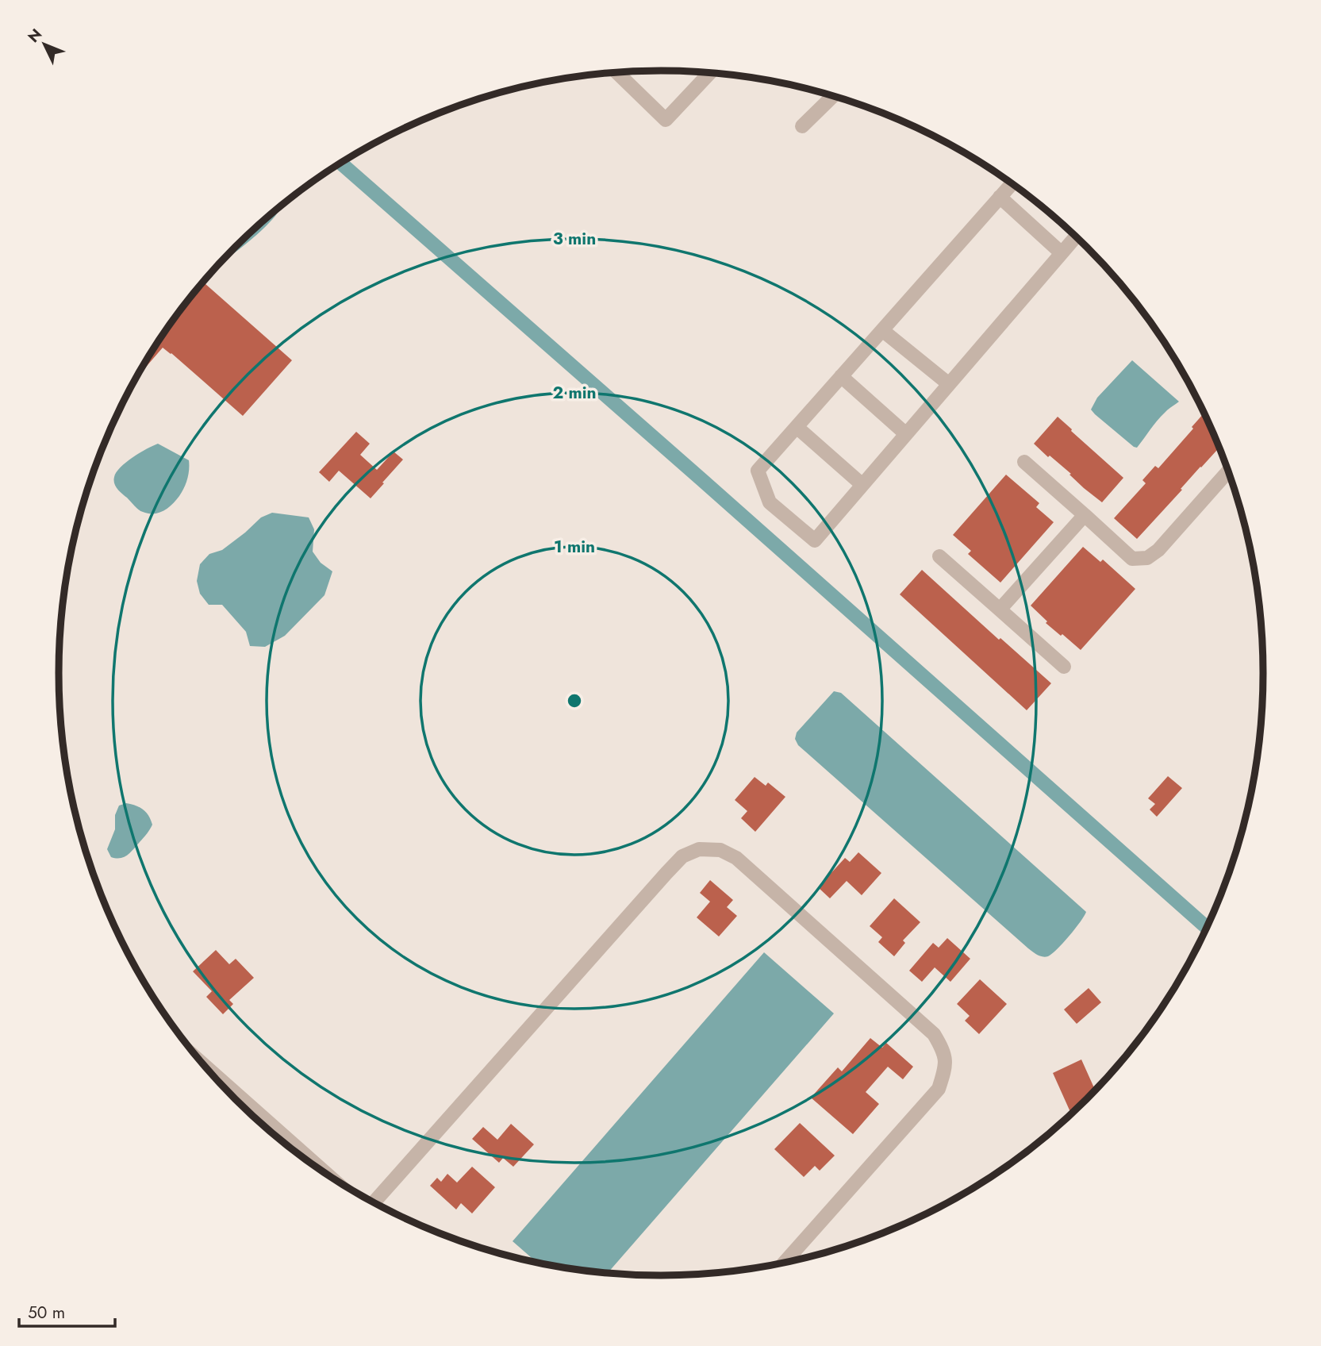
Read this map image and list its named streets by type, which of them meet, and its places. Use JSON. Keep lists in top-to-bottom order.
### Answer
{
  "scale_bar": "50 m",
  "north": "top left",
  "rings": ["3 min", "2 min", "1 min"]
}
